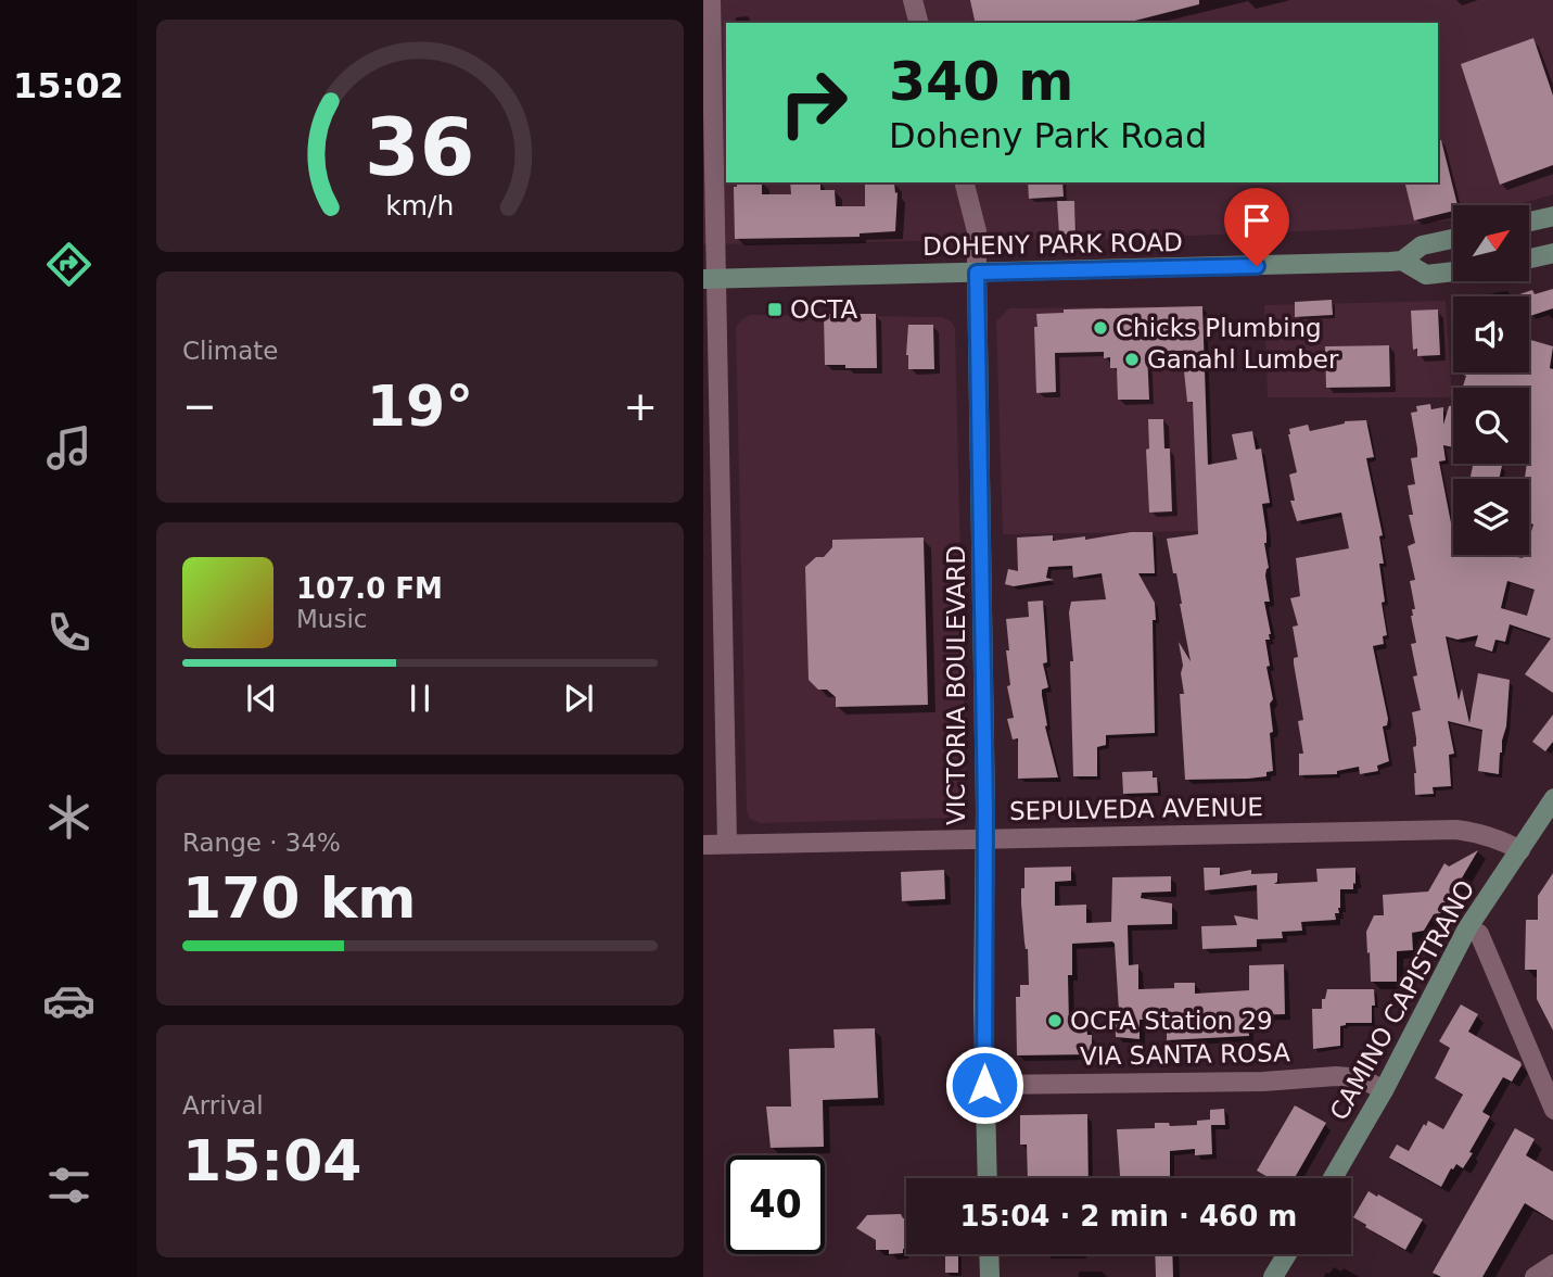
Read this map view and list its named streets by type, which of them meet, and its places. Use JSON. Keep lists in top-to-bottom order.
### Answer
{
  "streets": {
    "main road": ["DOHENY PARK ROAD", "VICTORIA BOULEVARD", "CAMINO CAPISTRANO"],
    "street": ["SEPULVEDA AVENUE", "VIA SANTA ROSA"]
  },
  "crossings": [
    ["DOHENY PARK ROAD", "VICTORIA BOULEVARD"],
    ["VICTORIA BOULEVARD", "SEPULVEDA AVENUE"],
    ["VICTORIA BOULEVARD", "VIA SANTA ROSA"],
    ["SEPULVEDA AVENUE", "CAMINO CAPISTRANO"],
    ["CAMINO CAPISTRANO", "VIA SANTA ROSA"]
  ],
  "places": {
    "transit": ["OCTA"],
    "other": ["Chicks Plumbing", "Ganahl Lumber", "OCFA Station 29"]
  },
  "north": "top right",
  "page": {
    "tabs": "15:02",
    "turn": ["340 m", "Doheny Park Road"],
    "tile": [
      "Climate",
      ["Range · 34%", "170 km"],
      ["Arrival", "15:04"]
    ],
    "heat": ["−", "19°", "+"],
    "song": ["107.0 FM", "Music"],
    "limit": "40",
    "trip": "15:04 · 2 min · 460 m",
    "gauge": ["36", "km/h"]
  }
}
